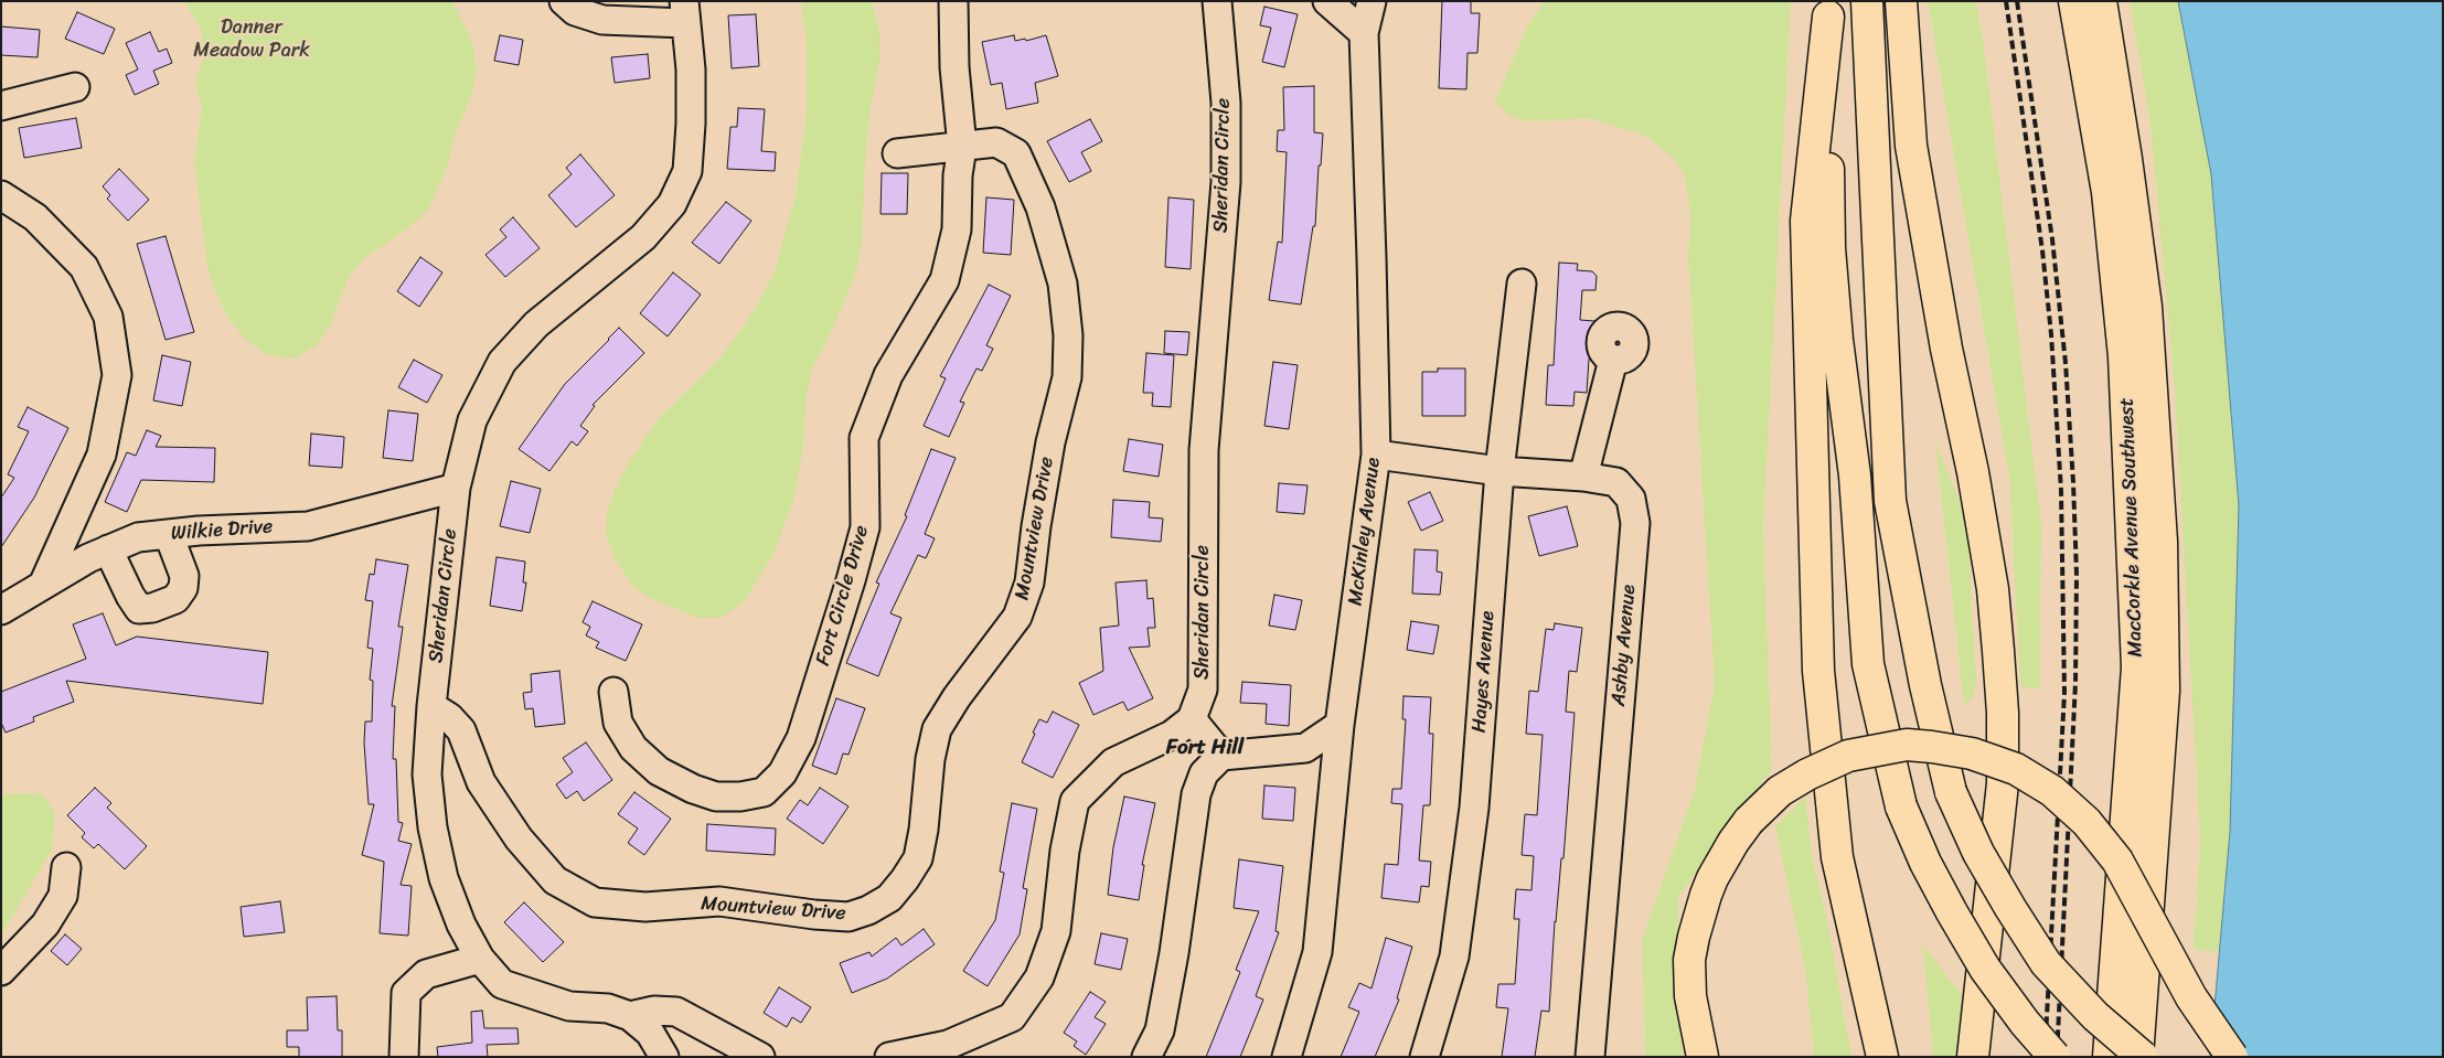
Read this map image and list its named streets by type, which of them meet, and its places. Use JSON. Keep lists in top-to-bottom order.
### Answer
{
  "streets": {
    "main road": ["MacCorkle Avenue Southwest"],
    "street": [
      "Sheridan Circle",
      "Mountview Drive",
      "Wilkie Drive",
      "McKinley Avenue",
      "Fort Circle Drive",
      "Ashby Avenue",
      "Hayes Avenue"
    ]
  },
  "crossings": [
    ["Sheridan Circle", "Mountview Drive"],
    ["Sheridan Circle", "Wilkie Drive"],
    ["Mountview Drive", "Fort Circle Drive"],
    ["McKinley Avenue", "Ashby Avenue"],
    ["Ashby Avenue", "Hayes Avenue"]
  ],
  "districts": ["Fort Hill"],
  "parks": ["Danner Meadow Park"]
}
